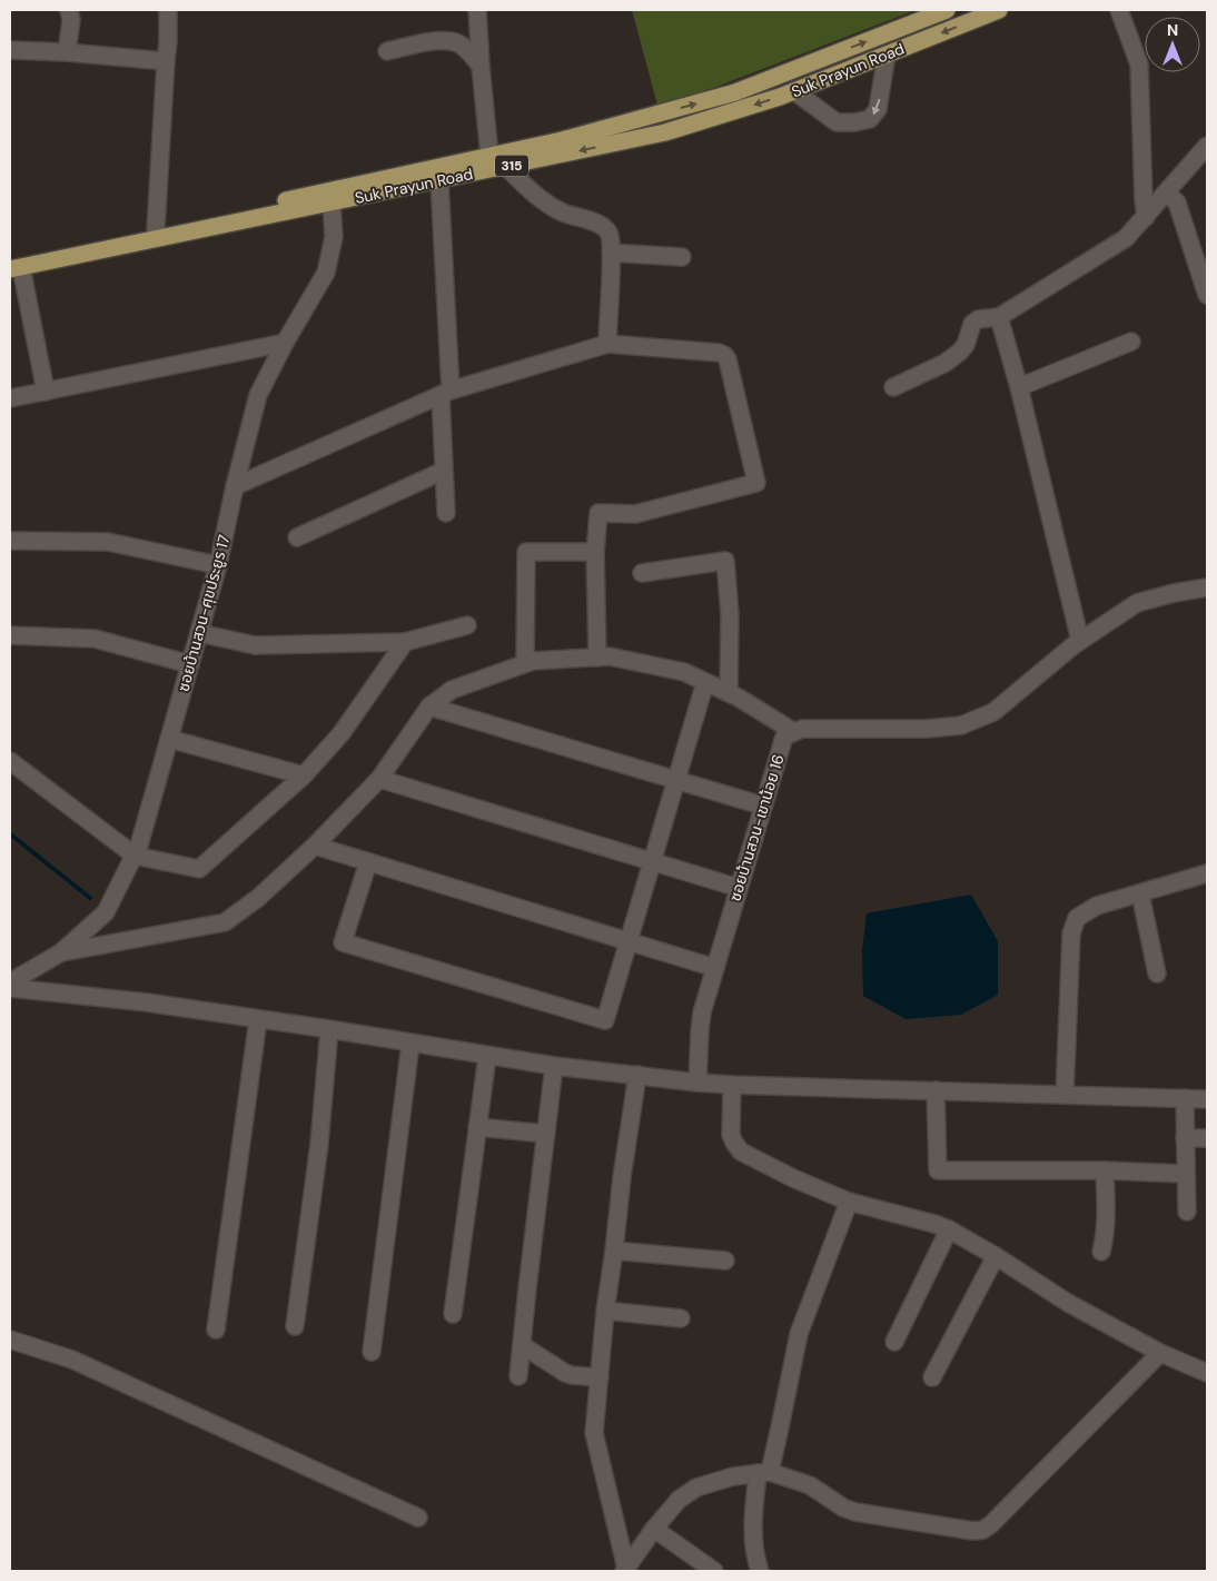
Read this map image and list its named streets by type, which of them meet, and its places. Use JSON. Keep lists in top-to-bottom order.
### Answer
{
  "streets": {
    "main road": ["Suk Prayun Road", "315"],
    "street": ["ซอยบ้านสวน-ศุขประยูร 17", "ซอยบ้านสวน-เขาน้อย 16"]
  },
  "crossings": [
    ["Suk Prayun Road", "ซอยบ้านสวน-ศุขประยูร 17"]
  ],
  "north": "top"
}
